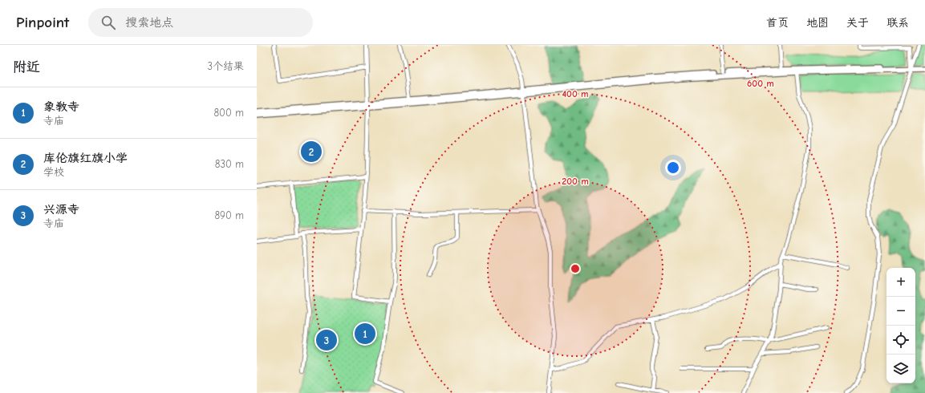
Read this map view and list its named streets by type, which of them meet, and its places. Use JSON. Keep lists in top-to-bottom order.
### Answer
{
  "page": {
    "header": "Pinpoint",
    "search": "搜索地点",
    "nav": [
      "首页",
      "地图",
      "关于",
      "联系"
    ],
    "heading": ["附近", "3个结果"],
    "list": [
      {
        "mark": "1",
        "name": "象教寺",
        "note": "寺庙",
        "value": "800 m"
      },
      {
        "mark": "2",
        "name": "库伦旗红旗小学",
        "note": "学校",
        "value": "830 m"
      },
      {
        "mark": "3",
        "name": "兴源寺",
        "note": "寺庙",
        "value": "890 m"
      }
    ],
    "pins": ["2", "1", "3"],
    "map_buttons": ["+", "−"]
  },
  "rings": ["600 m", "400 m", "200 m"]
}
